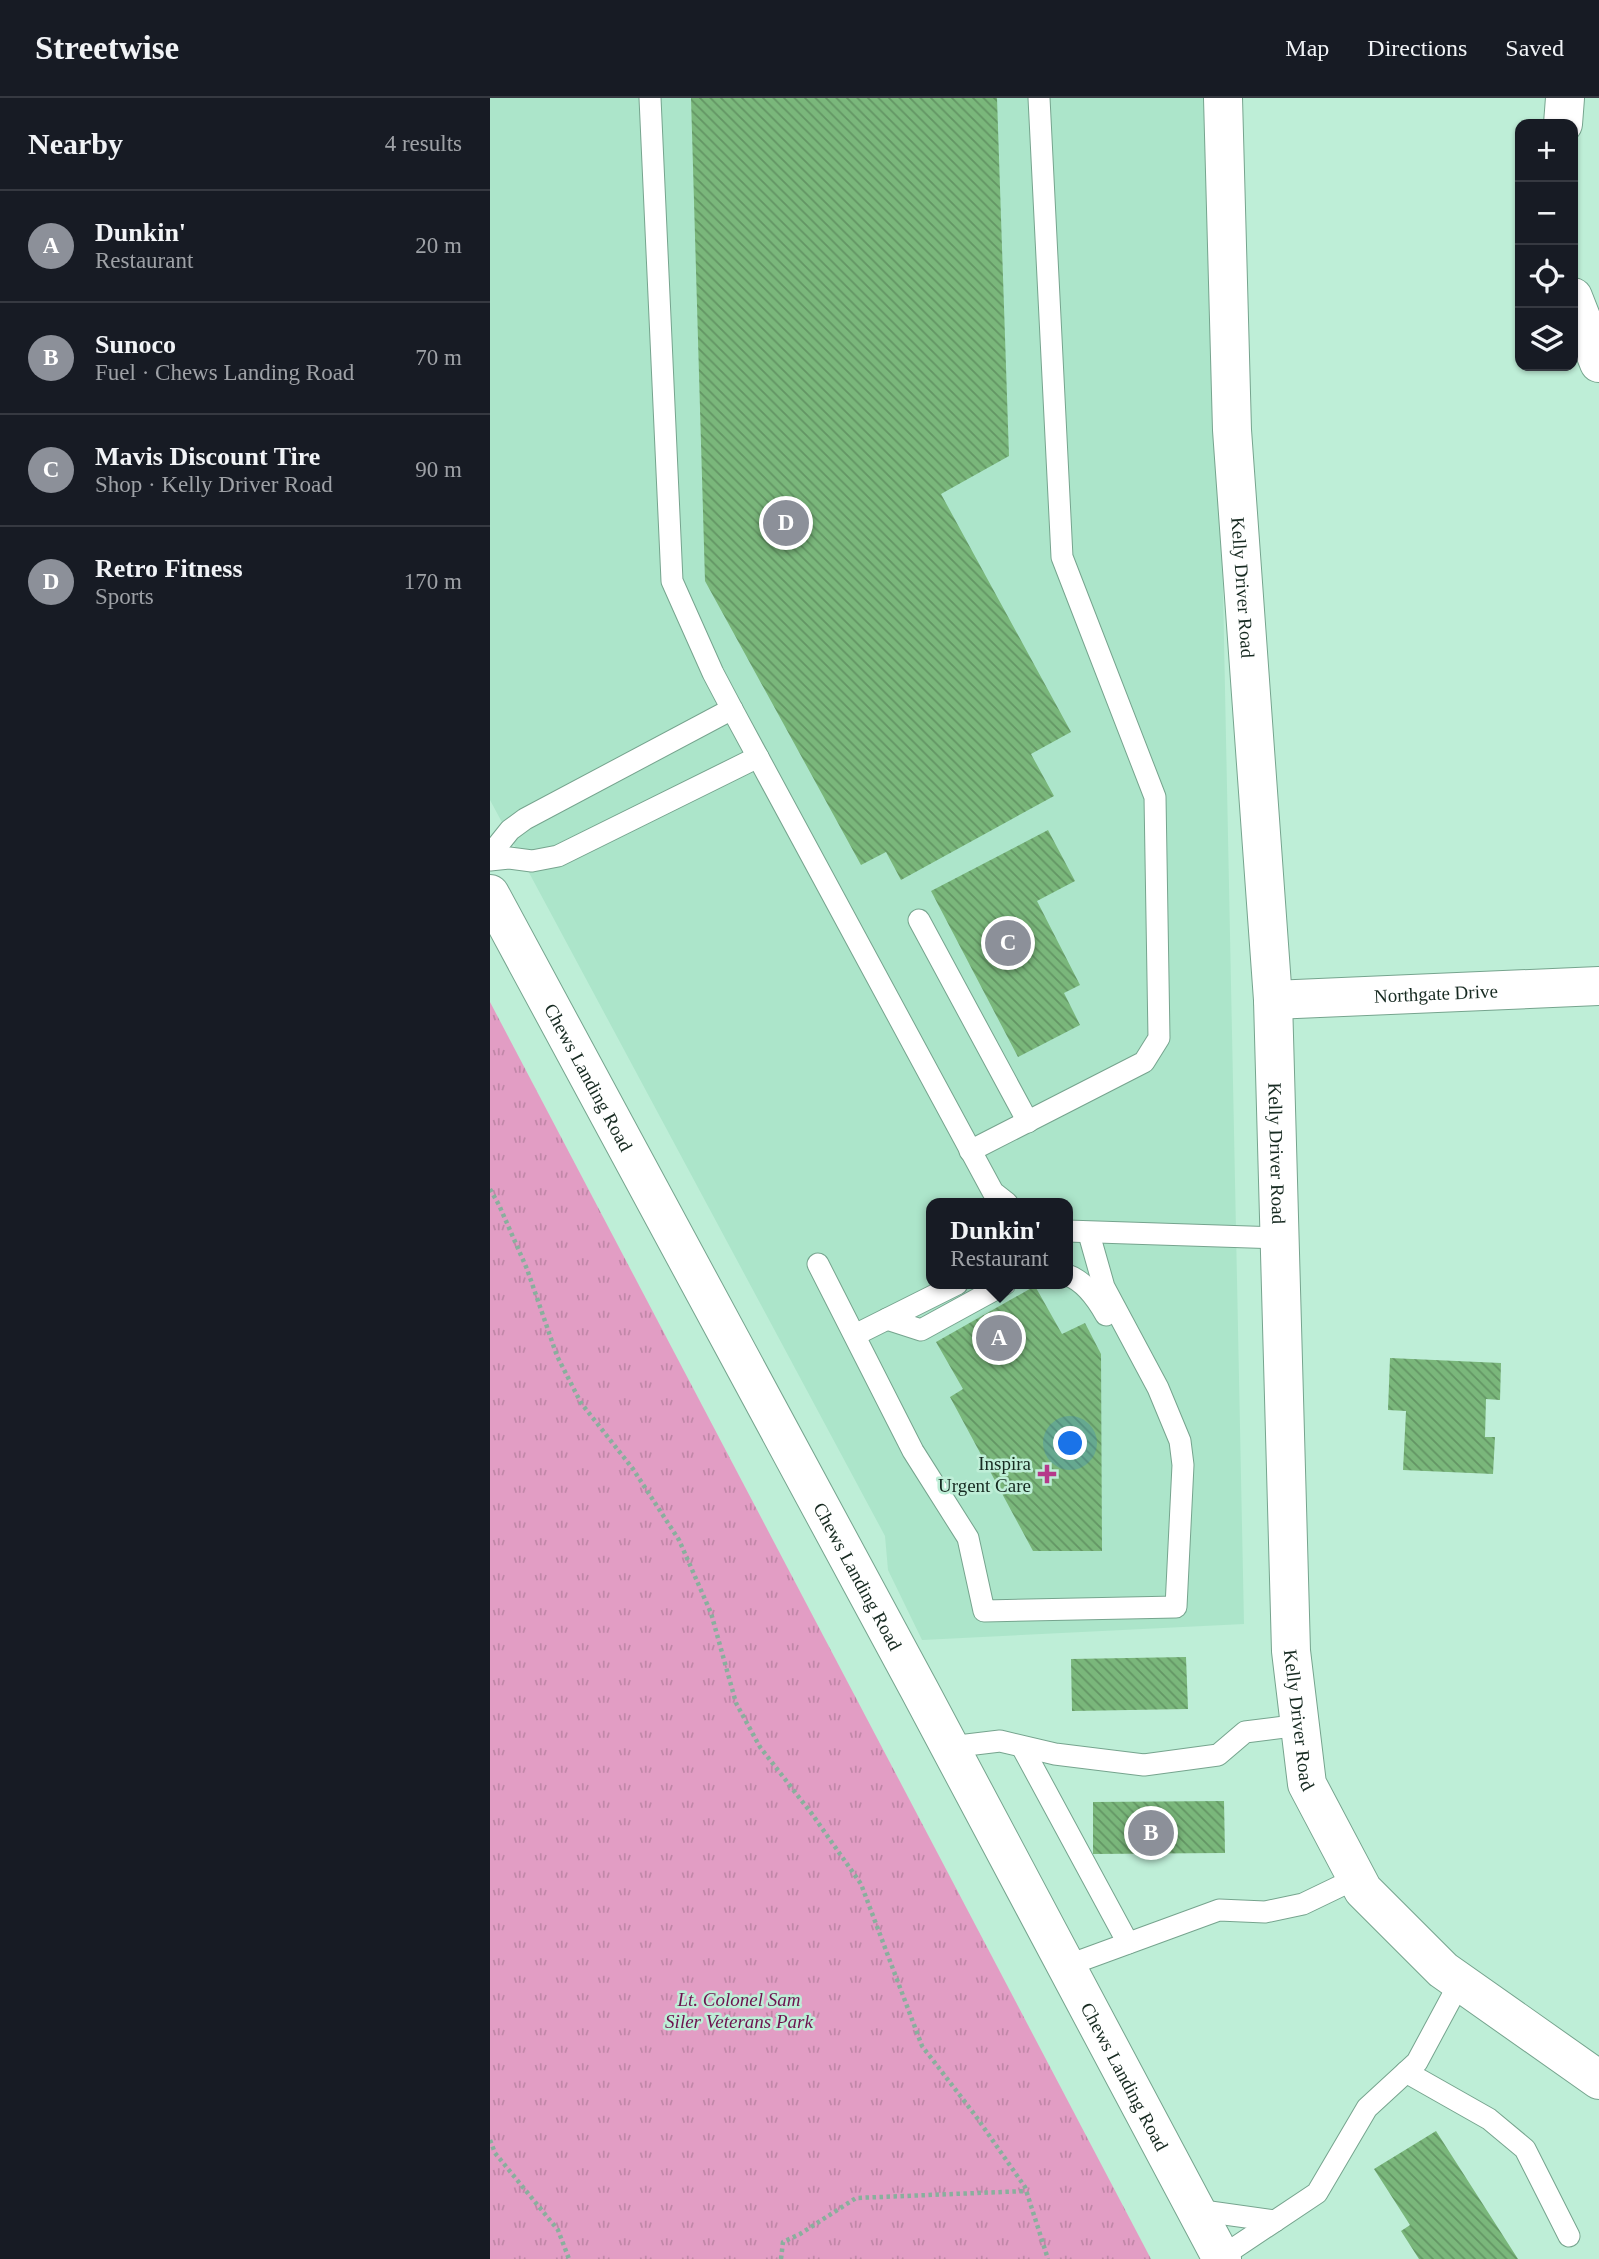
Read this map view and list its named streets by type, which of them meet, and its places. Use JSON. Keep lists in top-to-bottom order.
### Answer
{
  "streets": {
    "street": ["Kelly Driver Road", "Northgate Drive", "Chews Landing Road"]
  },
  "crossings": [
    ["Kelly Driver Road", "Northgate Drive"]
  ],
  "parks": ["Lt. Colonel Sam Siler Veterans Park"],
  "places": {
    "health": ["Inspira Urgent Care"]
  },
  "page": {
    "header": "Streetwise",
    "nav": ["Map", "Directions", "Saved"],
    "heading": ["Nearby", "4 results"],
    "map_buttons": ["+", "−"],
    "list": [
      {
        "mark": "A",
        "name": "Dunkin'",
        "note": "Restaurant",
        "value": "20 m"
      },
      {
        "mark": "B",
        "name": "Sunoco",
        "note": "Fuel · Chews Landing Road",
        "value": "70 m"
      },
      {
        "mark": "C",
        "name": "Mavis Discount Tire",
        "note": "Shop · Kelly Driver Road",
        "value": "90 m"
      },
      {
        "mark": "D",
        "name": "Retro Fitness",
        "note": "Sports",
        "value": "170 m"
      }
    ],
    "pins": [
      "D",
      "C",
      "A",
      "B"
    ],
    "popup": ["Dunkin'", "Restaurant"]
  }
}
